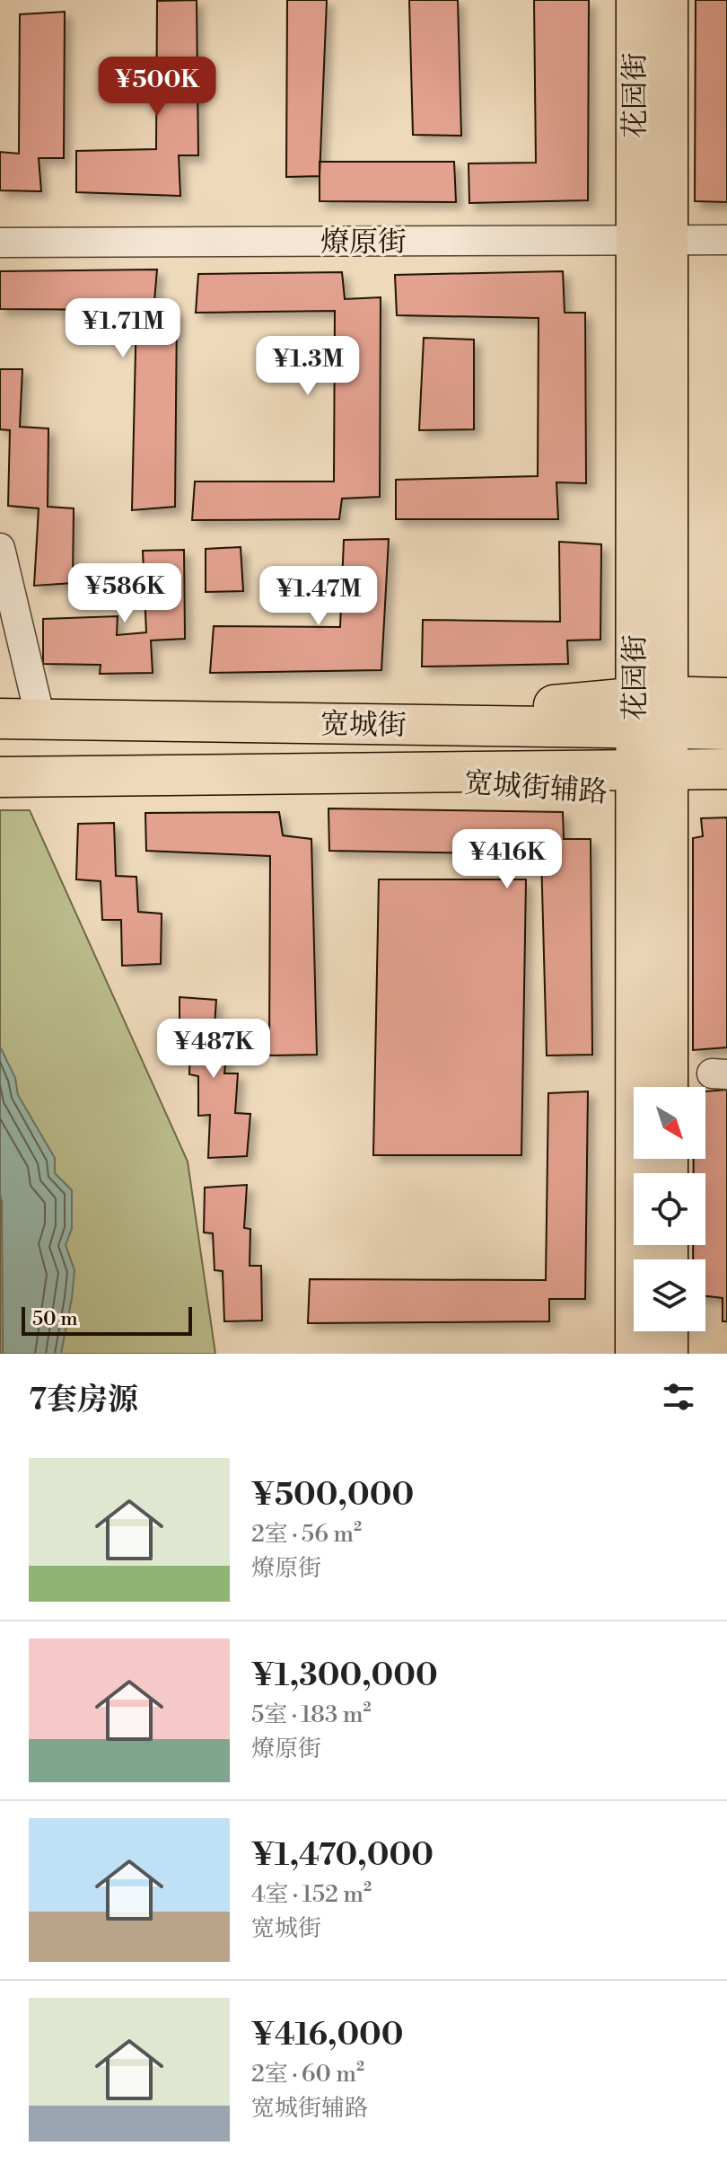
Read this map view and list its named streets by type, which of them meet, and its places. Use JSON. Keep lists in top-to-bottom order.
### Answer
{
  "streets": {
    "highway": ["宽城街"],
    "main road": ["花园街"],
    "street": ["燎原街"]
  },
  "crossings": [
    ["花园街", "燎原街"],
    ["花园街", "宽城街"]
  ],
  "scale_bar": "50 m",
  "north": "bottom right",
  "page": {
    "price": [
      "¥500K",
      "¥1.71M",
      "¥1.3M",
      "¥586K",
      "¥1.47M",
      "¥416K",
      "¥487K"
    ],
    "scale": "50 m",
    "heading": "7套房源",
    "list": [
      {
        "name": "¥500,000",
        "note": "2室 · 56 m² · 燎原街"
      },
      {
        "name": "¥1,300,000",
        "note": "5室 · 183 m² · 燎原街"
      },
      {
        "name": "¥1,470,000",
        "note": "4室 · 152 m² · 宽城街"
      },
      {
        "name": "¥416,000",
        "note": "2室 · 60 m² · 宽城街辅路"
      }
    ]
  }
}
